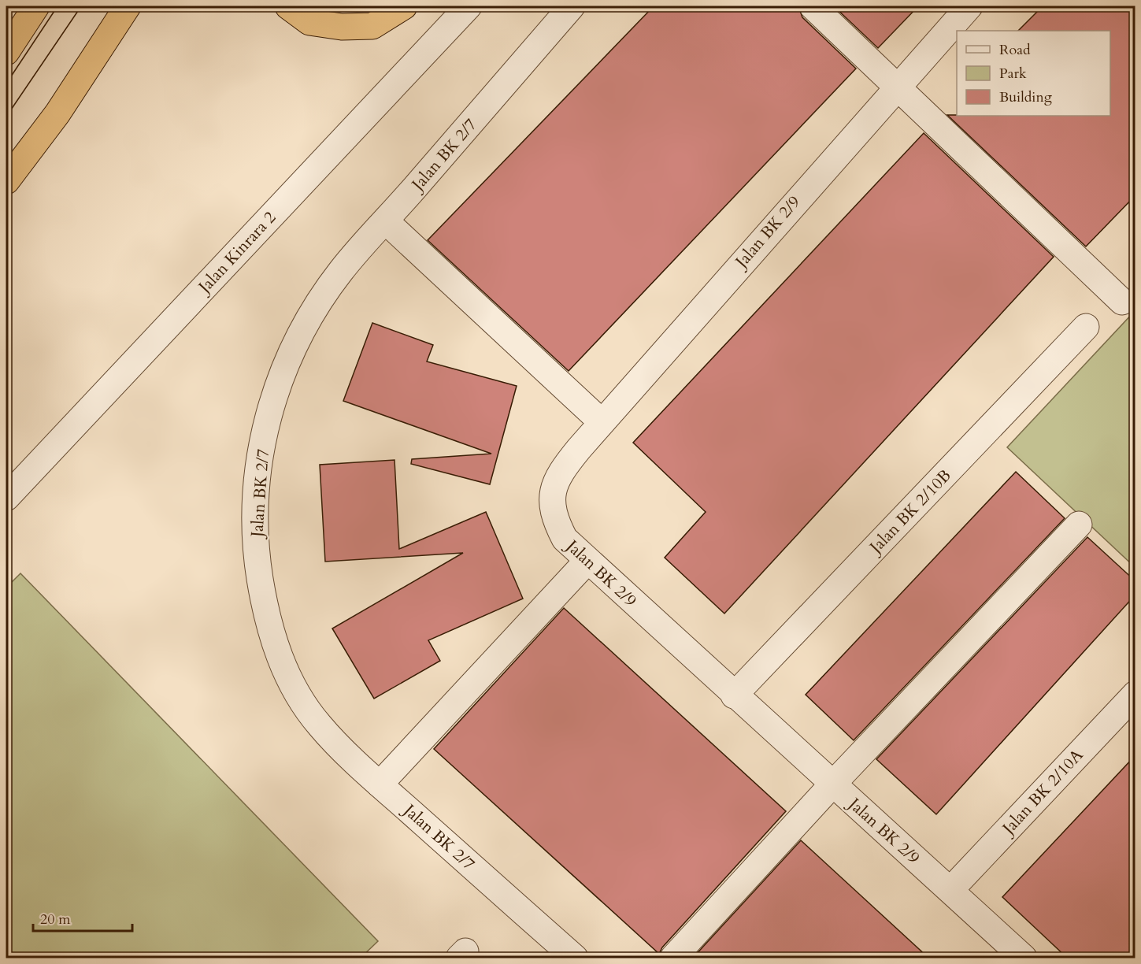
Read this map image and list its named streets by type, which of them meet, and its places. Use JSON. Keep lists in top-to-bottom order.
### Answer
{
  "streets": {
    "street": [
      "Jalan BK 2/7",
      "Jalan BK 2/9",
      "Jalan Kinrara 2",
      "Jalan BK 2/10B",
      "Jalan BK 2/10A"
    ]
  },
  "crossings": [
    ["Jalan BK 2/9", "Jalan BK 2/10B"],
    ["Jalan BK 2/9", "Jalan BK 2/10A"]
  ],
  "legend": ["Road", "Park", "Building"],
  "scale_bar": "20 m"
}
